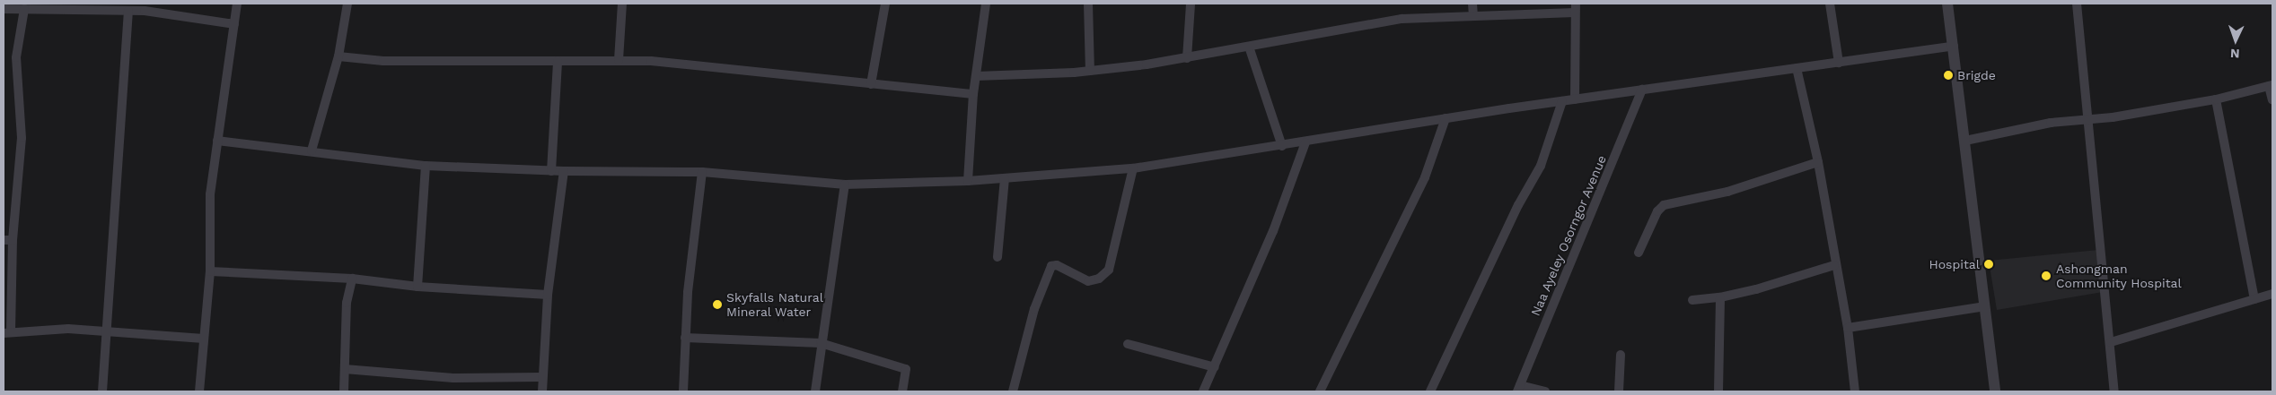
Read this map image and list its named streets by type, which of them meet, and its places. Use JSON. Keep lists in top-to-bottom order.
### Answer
{
  "streets": {
    "street": ["Naa Ayeley Osorngor Avenue"]
  },
  "places": [
    "Brigde",
    "Hospital",
    "Ashongman Community Hospital",
    "Skyfalls Natural Mineral Water"
  ],
  "north": "bottom"
}
